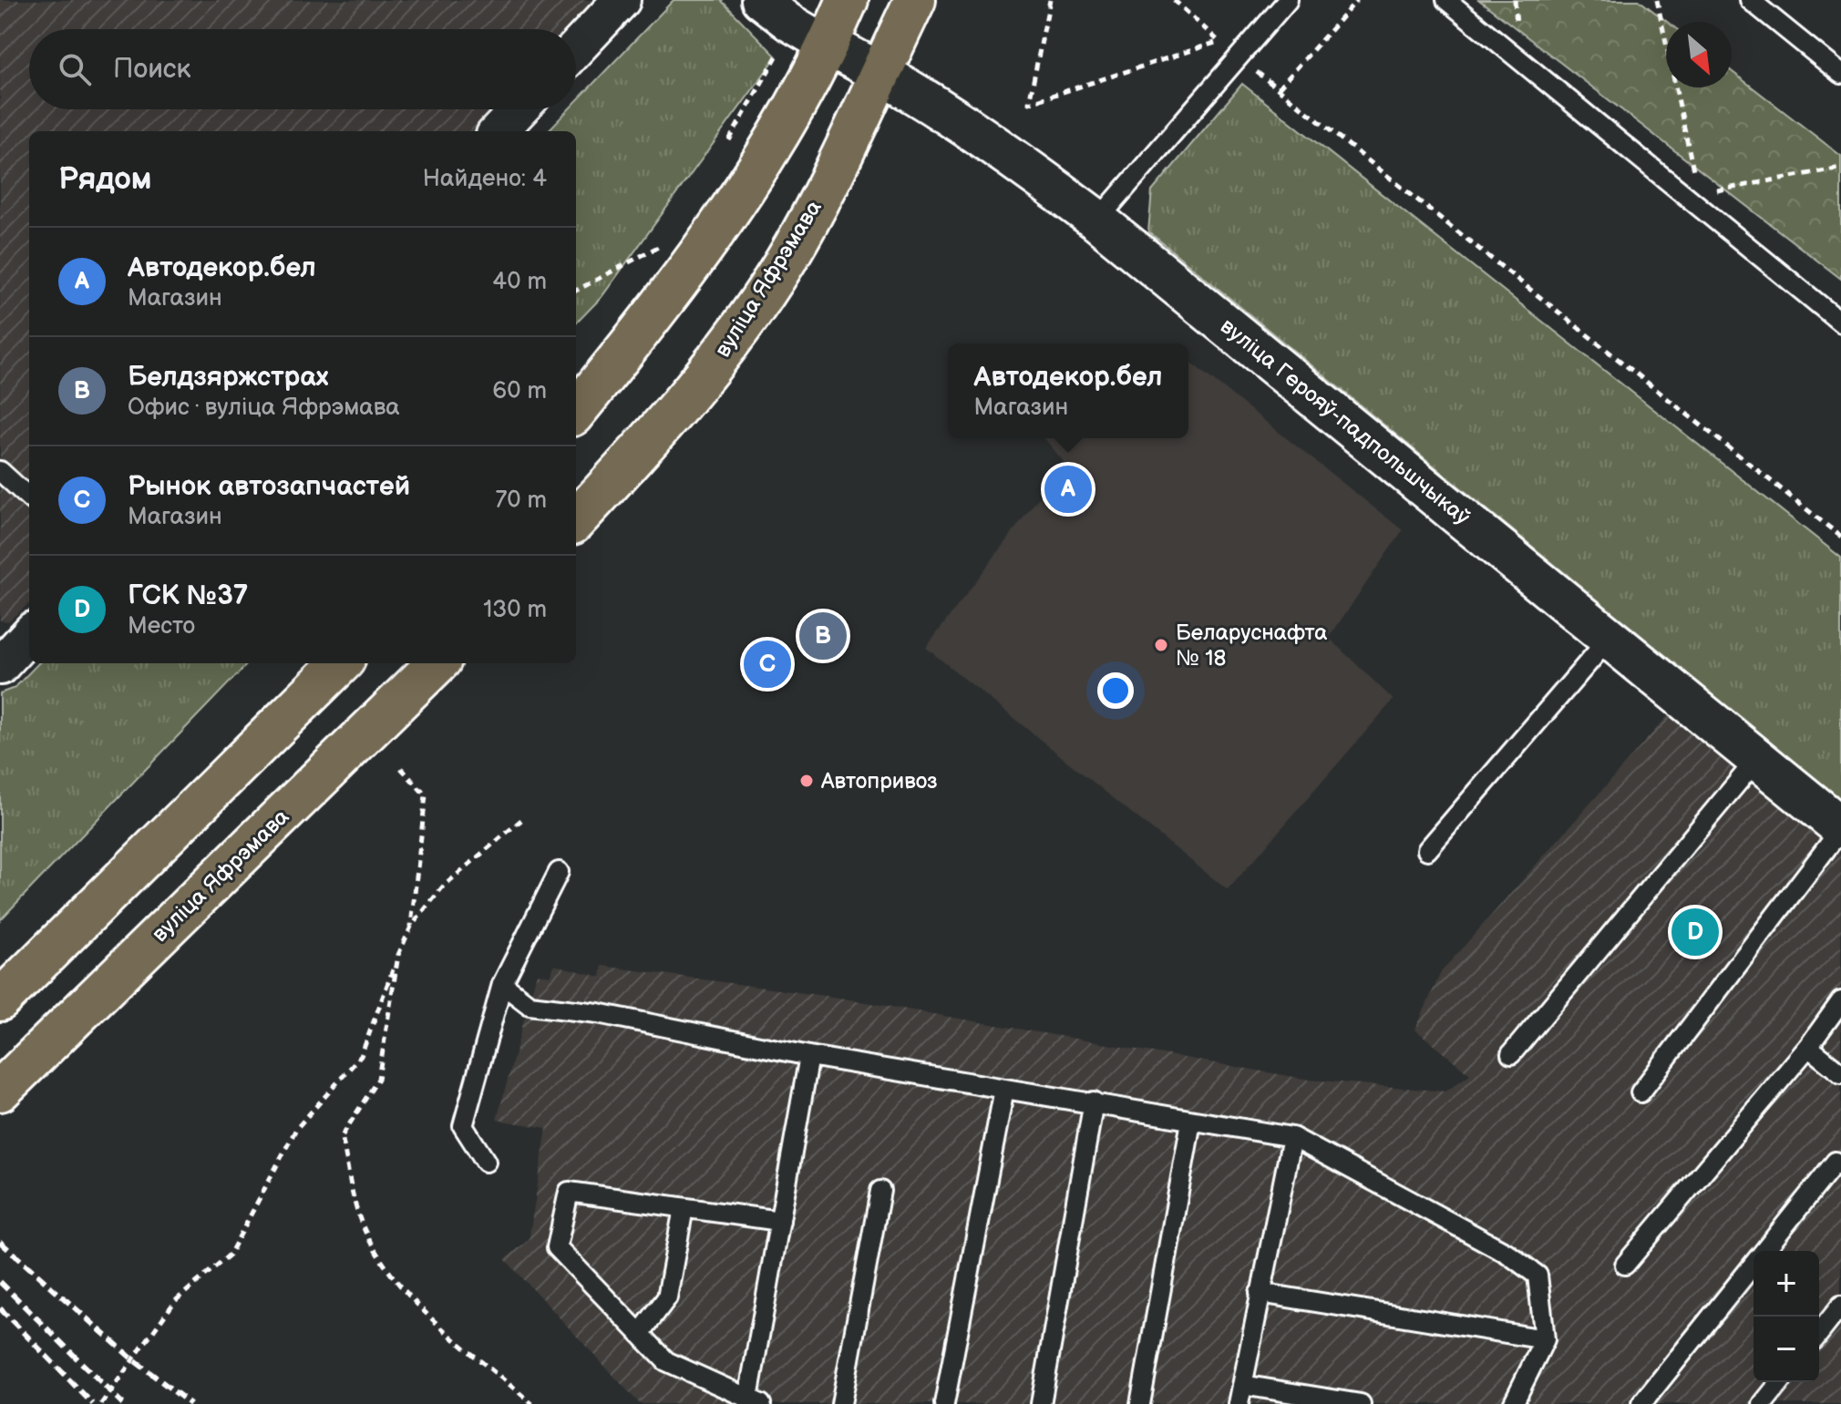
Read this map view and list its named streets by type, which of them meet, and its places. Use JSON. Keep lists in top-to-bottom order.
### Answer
{
  "streets": {
    "main road": ["вуліца Яфрэмава"],
    "street": ["вуліца Герояў-падпольшчыкаў"]
  },
  "crossings": [
    ["вуліца Яфрэмава", "вуліца Герояў-падпольшчыкаў"]
  ],
  "places": ["Беларуснафта № 18", "Автопривоз"],
  "north": "bottom right",
  "page": {
    "search": "Поиск",
    "heading": ["Рядом", "Найдено: 4"],
    "list": [
      {
        "mark": "A",
        "name": "Автодекор.бел",
        "note": "Магазин",
        "value": "40 m"
      },
      {
        "mark": "B",
        "name": "Белдзяржстрах",
        "note": "Офис · вуліца Яфрэмава",
        "value": "60 m"
      },
      {
        "mark": "C",
        "name": "Рынок автозапчастей",
        "note": "Магазин",
        "value": "70 m"
      },
      {
        "mark": "D",
        "name": "ГСК №37",
        "note": "Место",
        "value": "130 m"
      }
    ],
    "popup": ["Автодекор.бел", "Магазин"],
    "pins": [
      "A",
      "B",
      "C",
      "D"
    ],
    "map_buttons": ["+", "−"]
  }
}
